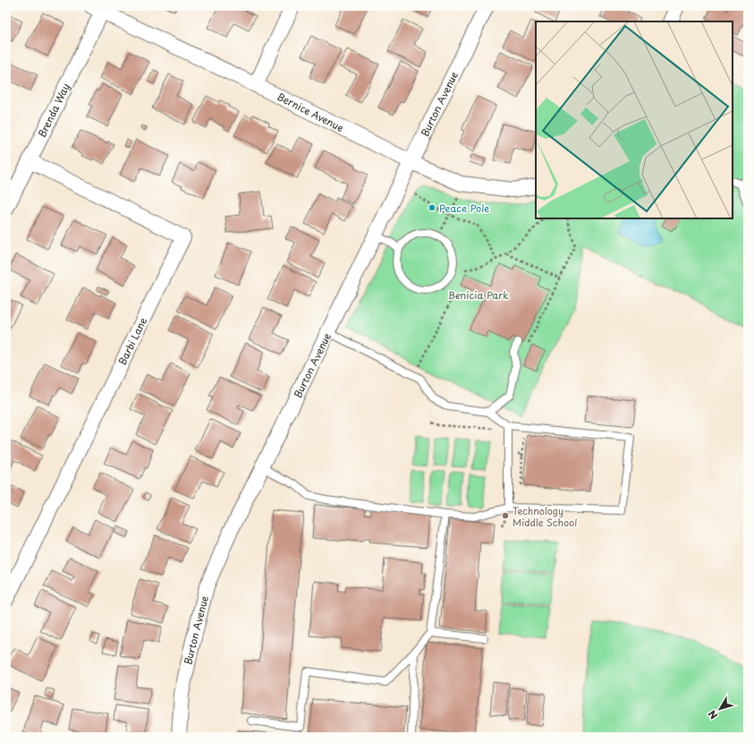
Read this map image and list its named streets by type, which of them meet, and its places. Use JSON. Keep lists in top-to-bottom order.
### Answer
{
  "streets": {
    "street": [
      "Burton Avenue",
      "Brenda Way",
      "Bernice Avenue",
      "Barbi Lane"
    ]
  },
  "crossings": [
    ["Burton Avenue", "Bernice Avenue"],
    ["Brenda Way", "Bernice Avenue"],
    ["Brenda Way", "Barbi Lane"]
  ],
  "parks": ["Benicia Park"],
  "places": ["Peace Pole", "Technology Middle School"],
  "north": "bottom left"
}
